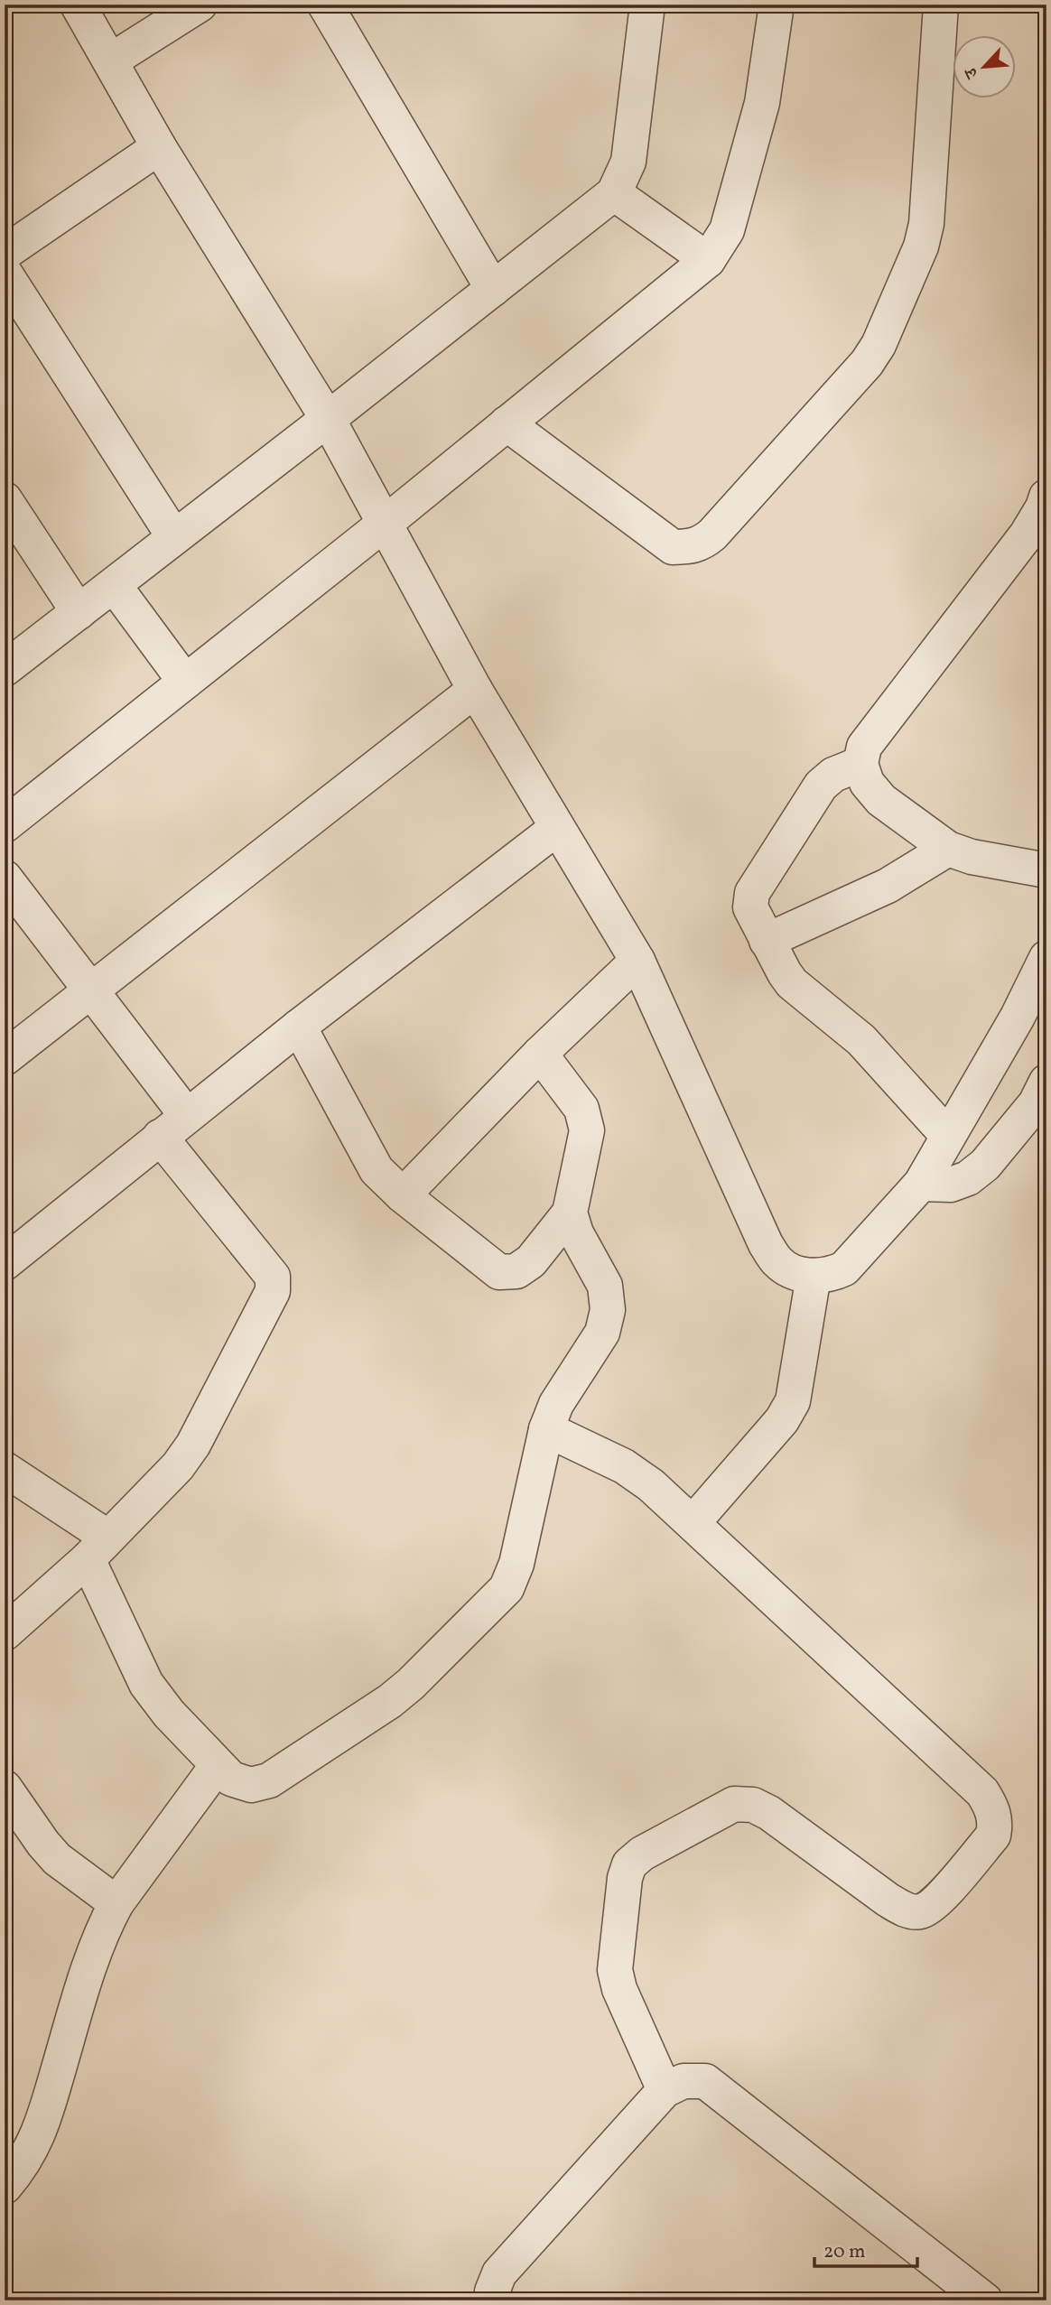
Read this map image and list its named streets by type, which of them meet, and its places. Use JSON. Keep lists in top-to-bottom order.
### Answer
{
  "scale_bar": "20 m",
  "north": "bottom left"
}
